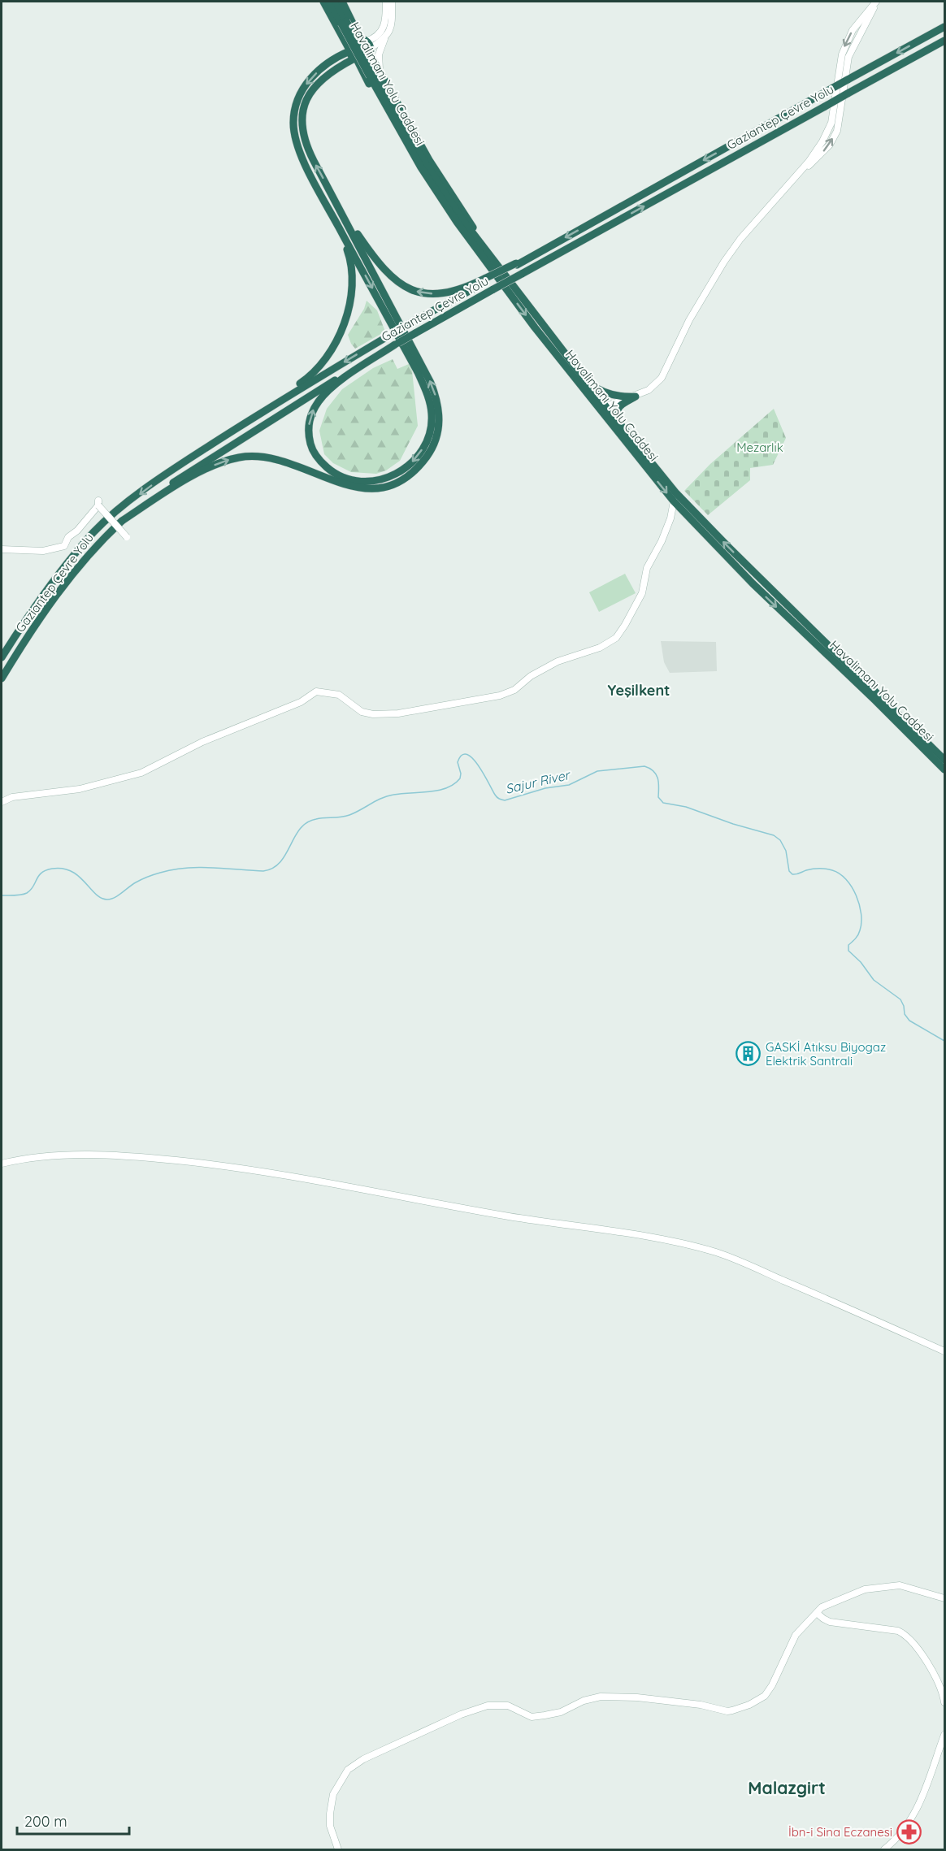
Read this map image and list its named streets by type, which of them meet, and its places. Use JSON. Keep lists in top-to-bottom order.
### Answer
{
  "streets": {
    "highway": ["Havalimanı Yolu Caddesi", "Gaziantep Çevre Yolu"]
  },
  "districts": ["Yeşilkent", "Malazgirt"],
  "water": ["Sajur River"],
  "parks": ["Mezarlık"],
  "places": {
    "building": ["GASKİ Atıksu Biyogaz Elektrik Santrali"],
    "pharmacy": ["İbn-i Sina Eczanesi"]
  },
  "scale_bar": "200 m"
}
